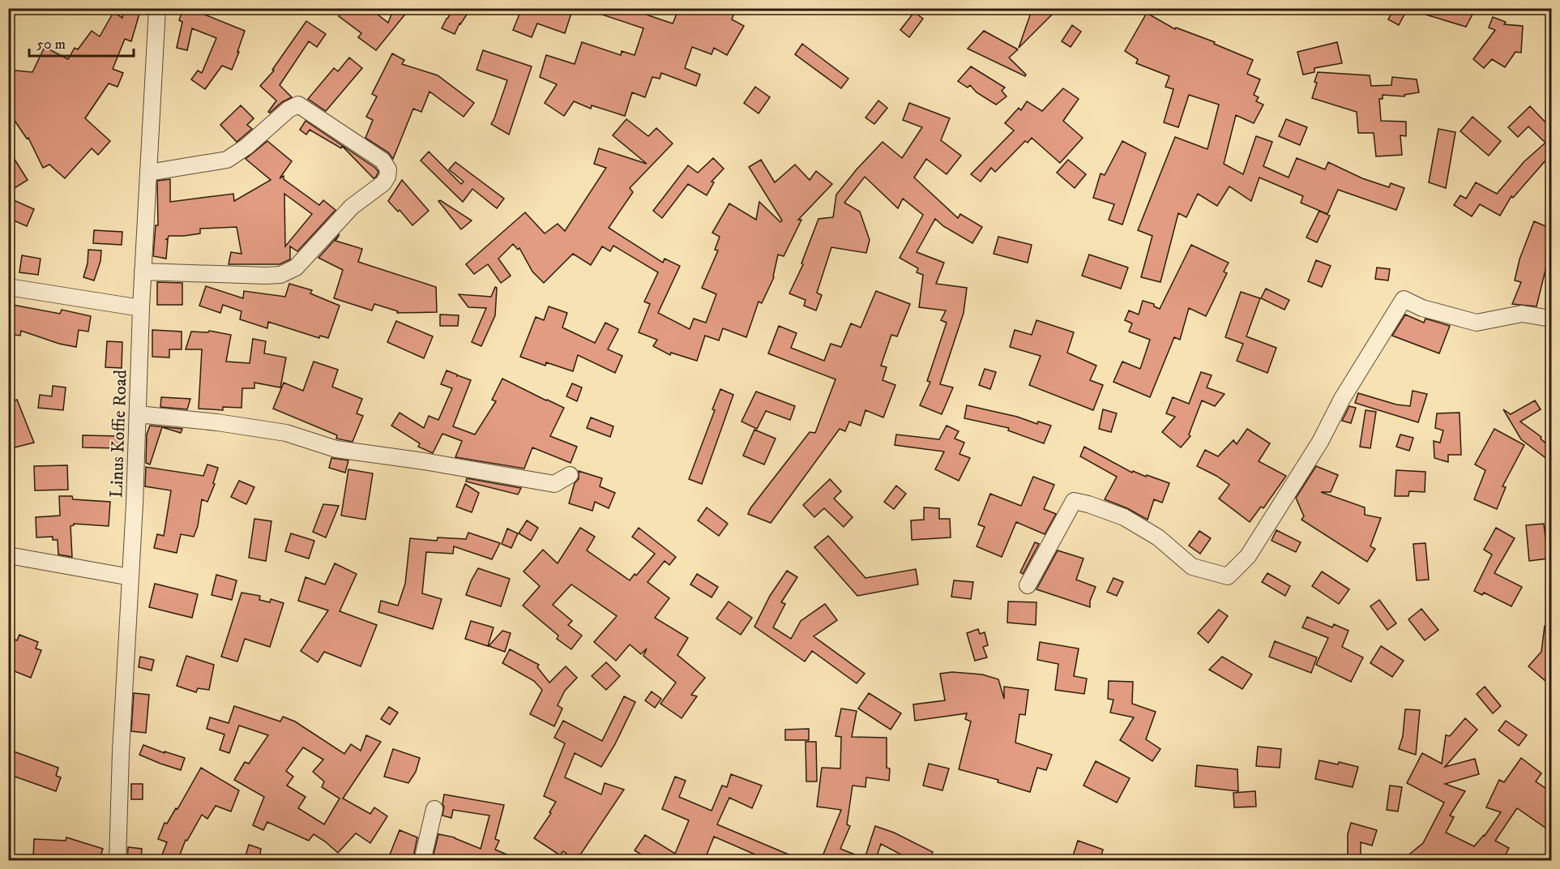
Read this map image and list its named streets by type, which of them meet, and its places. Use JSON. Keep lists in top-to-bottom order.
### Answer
{
  "streets": {
    "street": ["Linus Koffie Road"]
  },
  "scale_bar": "50 m"
}
